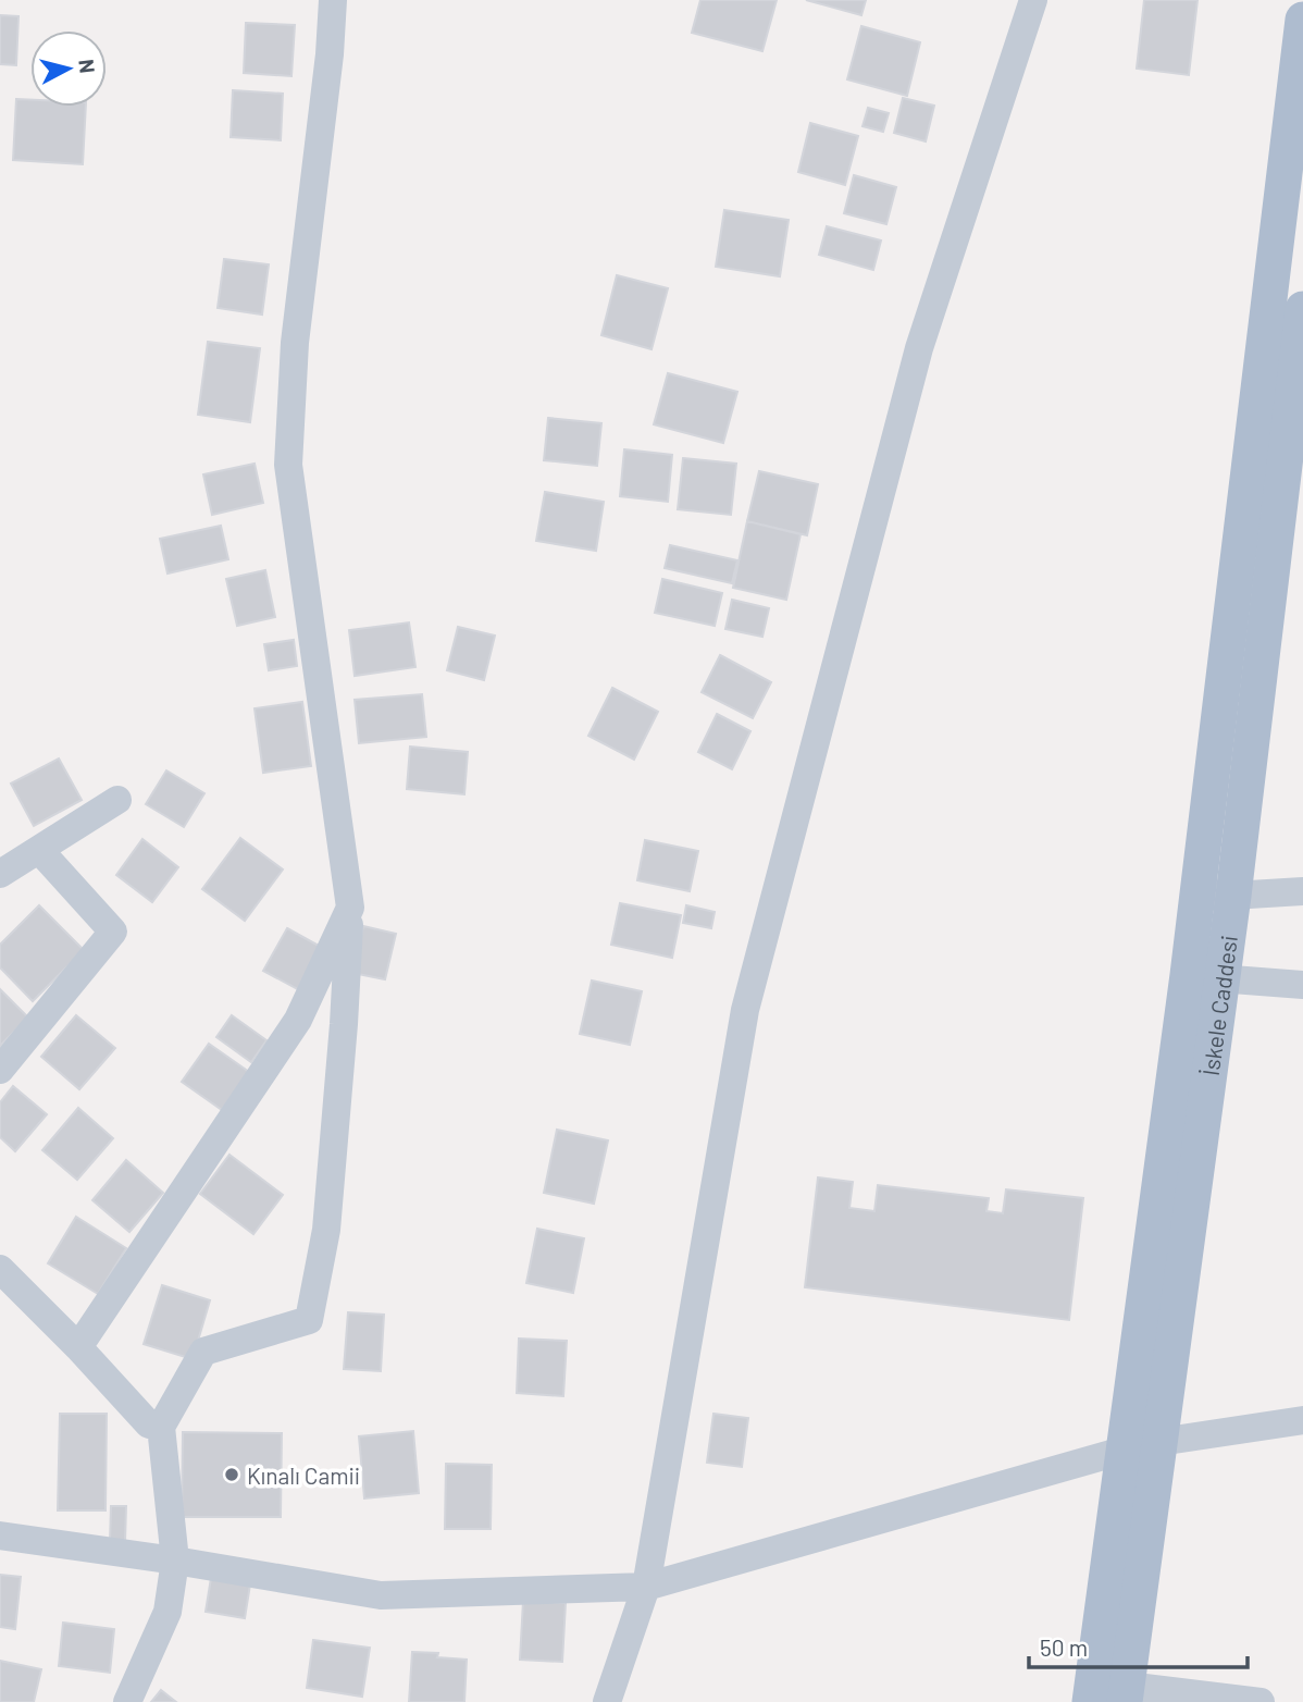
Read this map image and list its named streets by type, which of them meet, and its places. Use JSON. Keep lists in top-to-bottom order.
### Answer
{
  "streets": {
    "main road": ["İskele Caddesi"]
  },
  "places": ["Kınalı Camii"],
  "scale_bar": "50 m",
  "north": "right"
}
